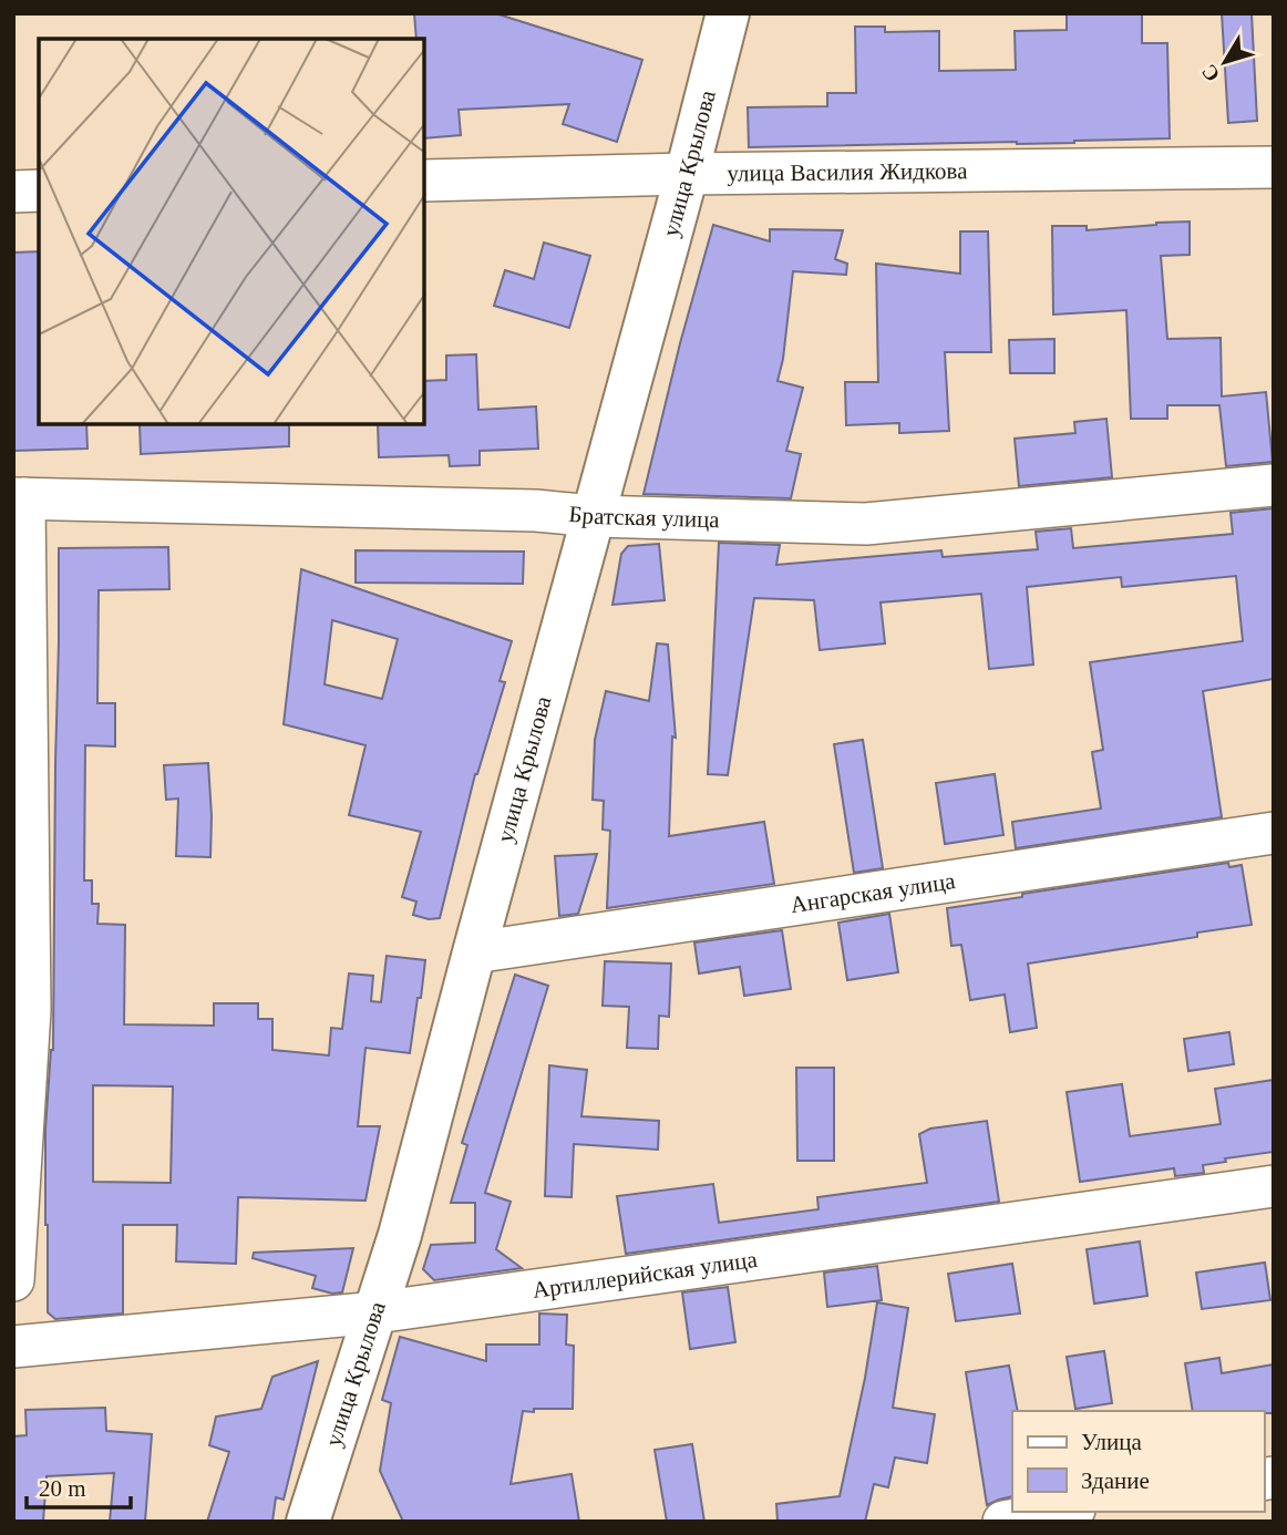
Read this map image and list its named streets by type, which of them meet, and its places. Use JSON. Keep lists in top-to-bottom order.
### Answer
{
  "streets": {
    "main road": ["улица Крылова"],
    "street": [
      "улица Василия Жидкова",
      "Братская улица",
      "Ангарская улица",
      "Артиллерийская улица"
    ]
  },
  "crossings": [
    ["улица Крылова", "улица Василия Жидкова"],
    ["улица Крылова", "Братская улица"],
    ["улица Крылова", "Ангарская улица"],
    ["улица Крылова", "Артиллерийская улица"]
  ],
  "legend": ["Улица", "Здание"],
  "scale_bar": "20 m",
  "north": "bottom left"
}
